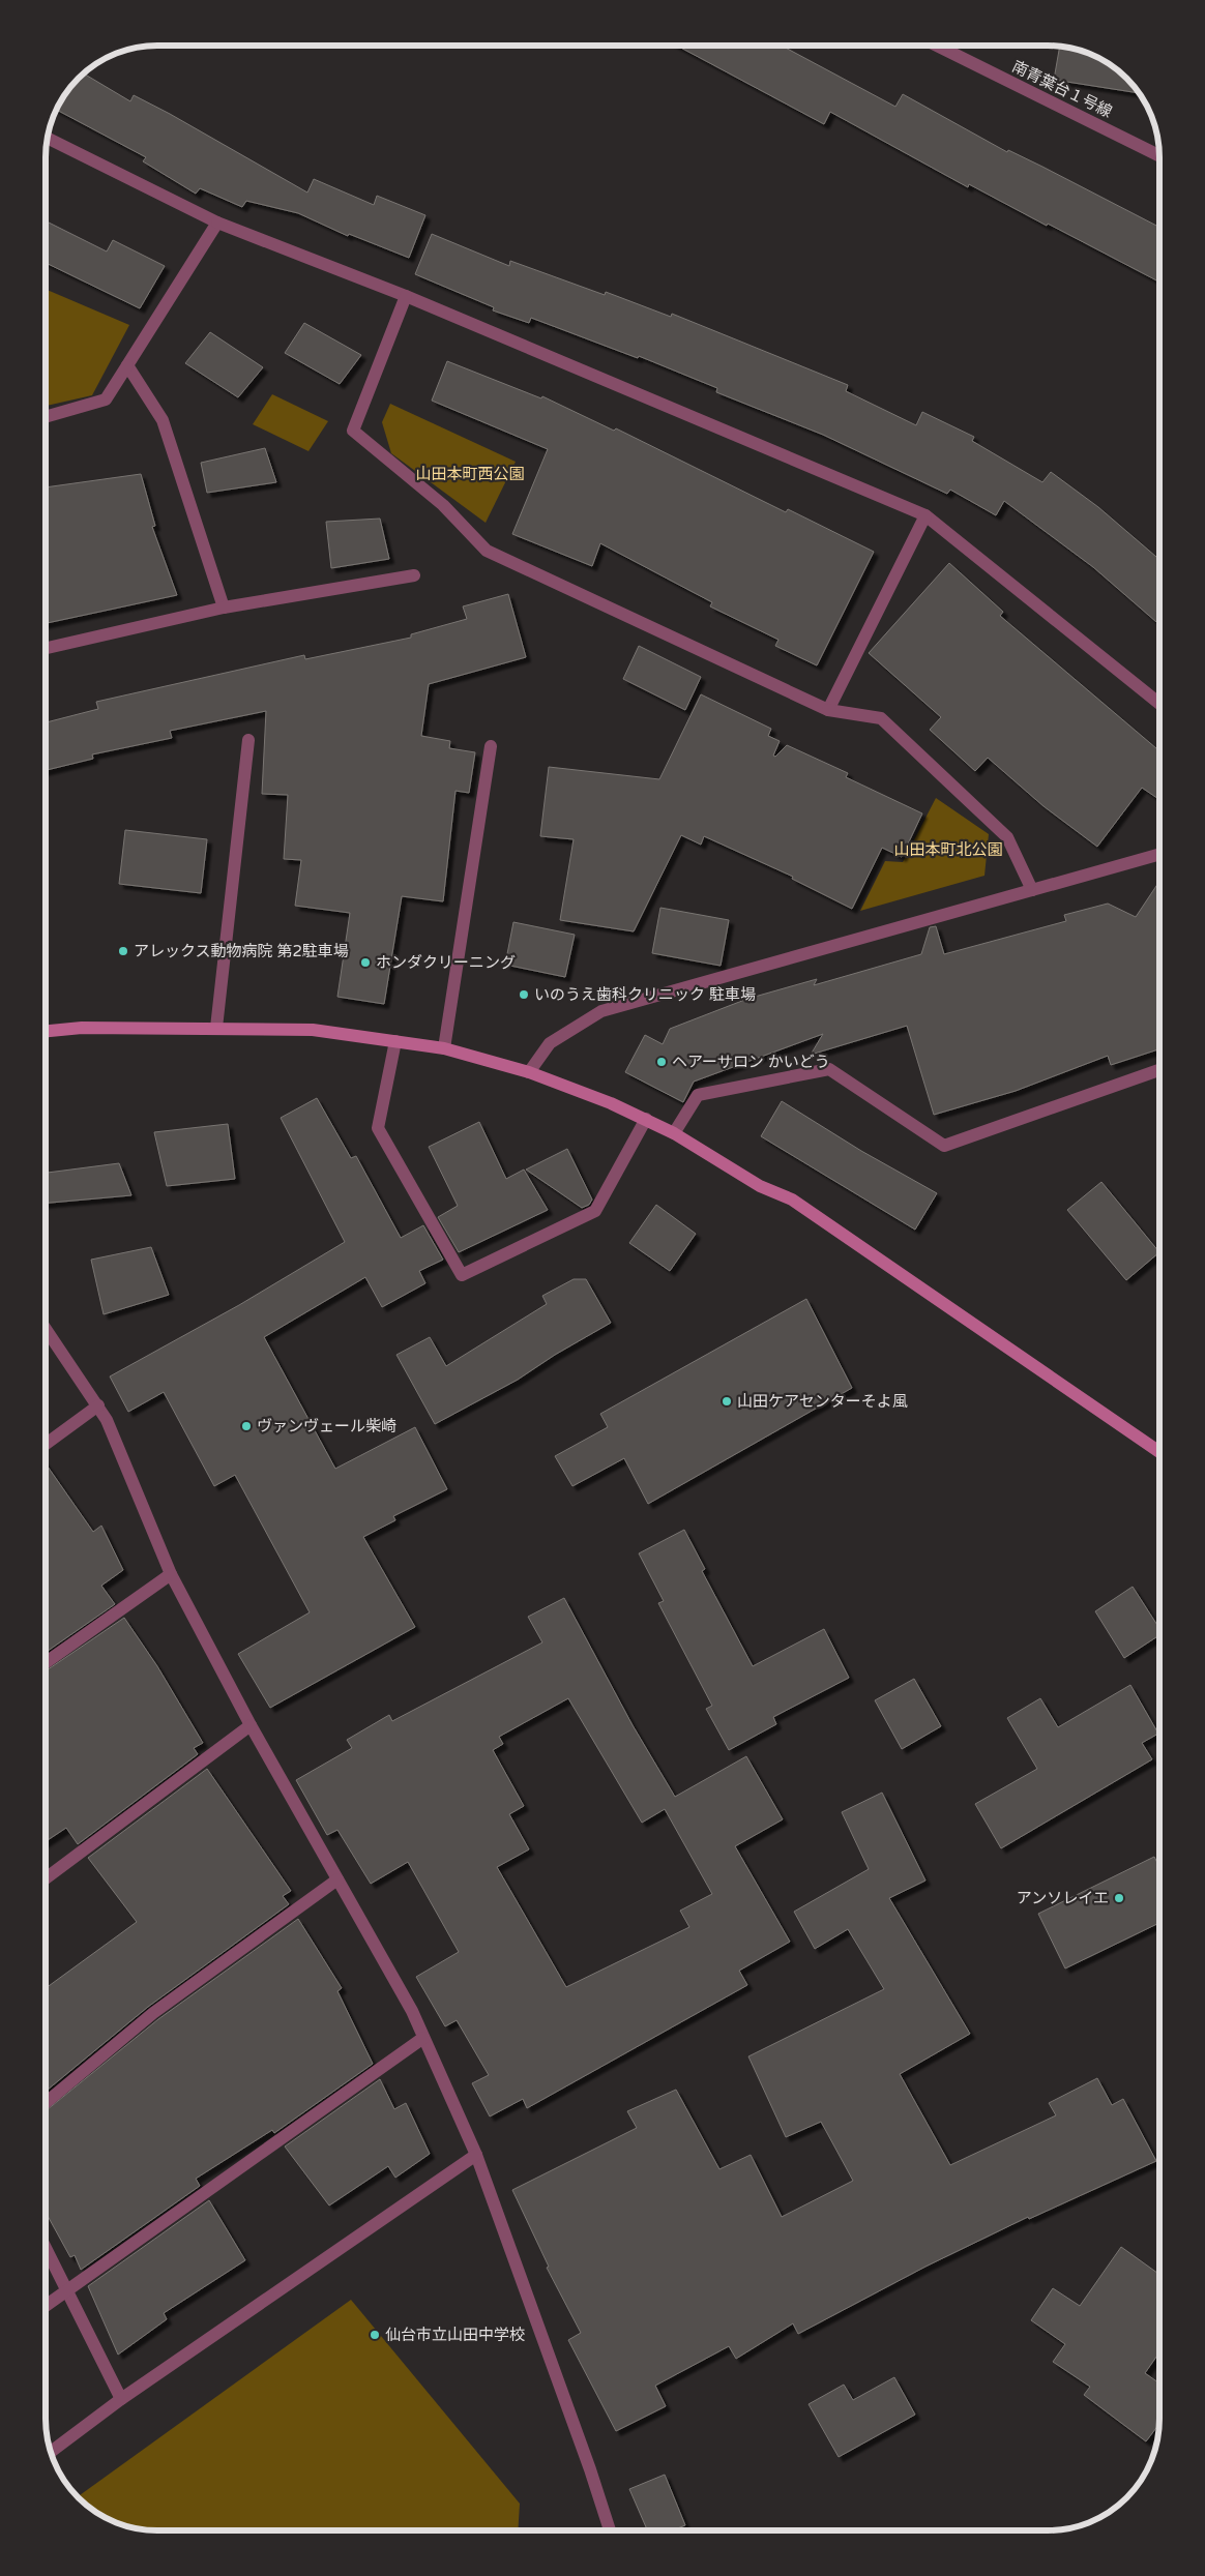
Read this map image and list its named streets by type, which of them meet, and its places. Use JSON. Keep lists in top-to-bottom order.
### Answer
{
  "streets": {
    "street": ["南青葉台１号線"]
  },
  "parks": ["山田本町西公園", "山田本町北公園"],
  "places": [
    "アレックス動物病院 第2駐車場",
    "ホンダクリーニング",
    "いのうえ歯科クリニック 駐車場",
    "ヘアーサロン かいどう",
    "山田ケアセンターそよ風",
    "ヴァンヴェール柴崎",
    "アンソレイエ",
    "仙台市立山田中学校"
  ]
}
